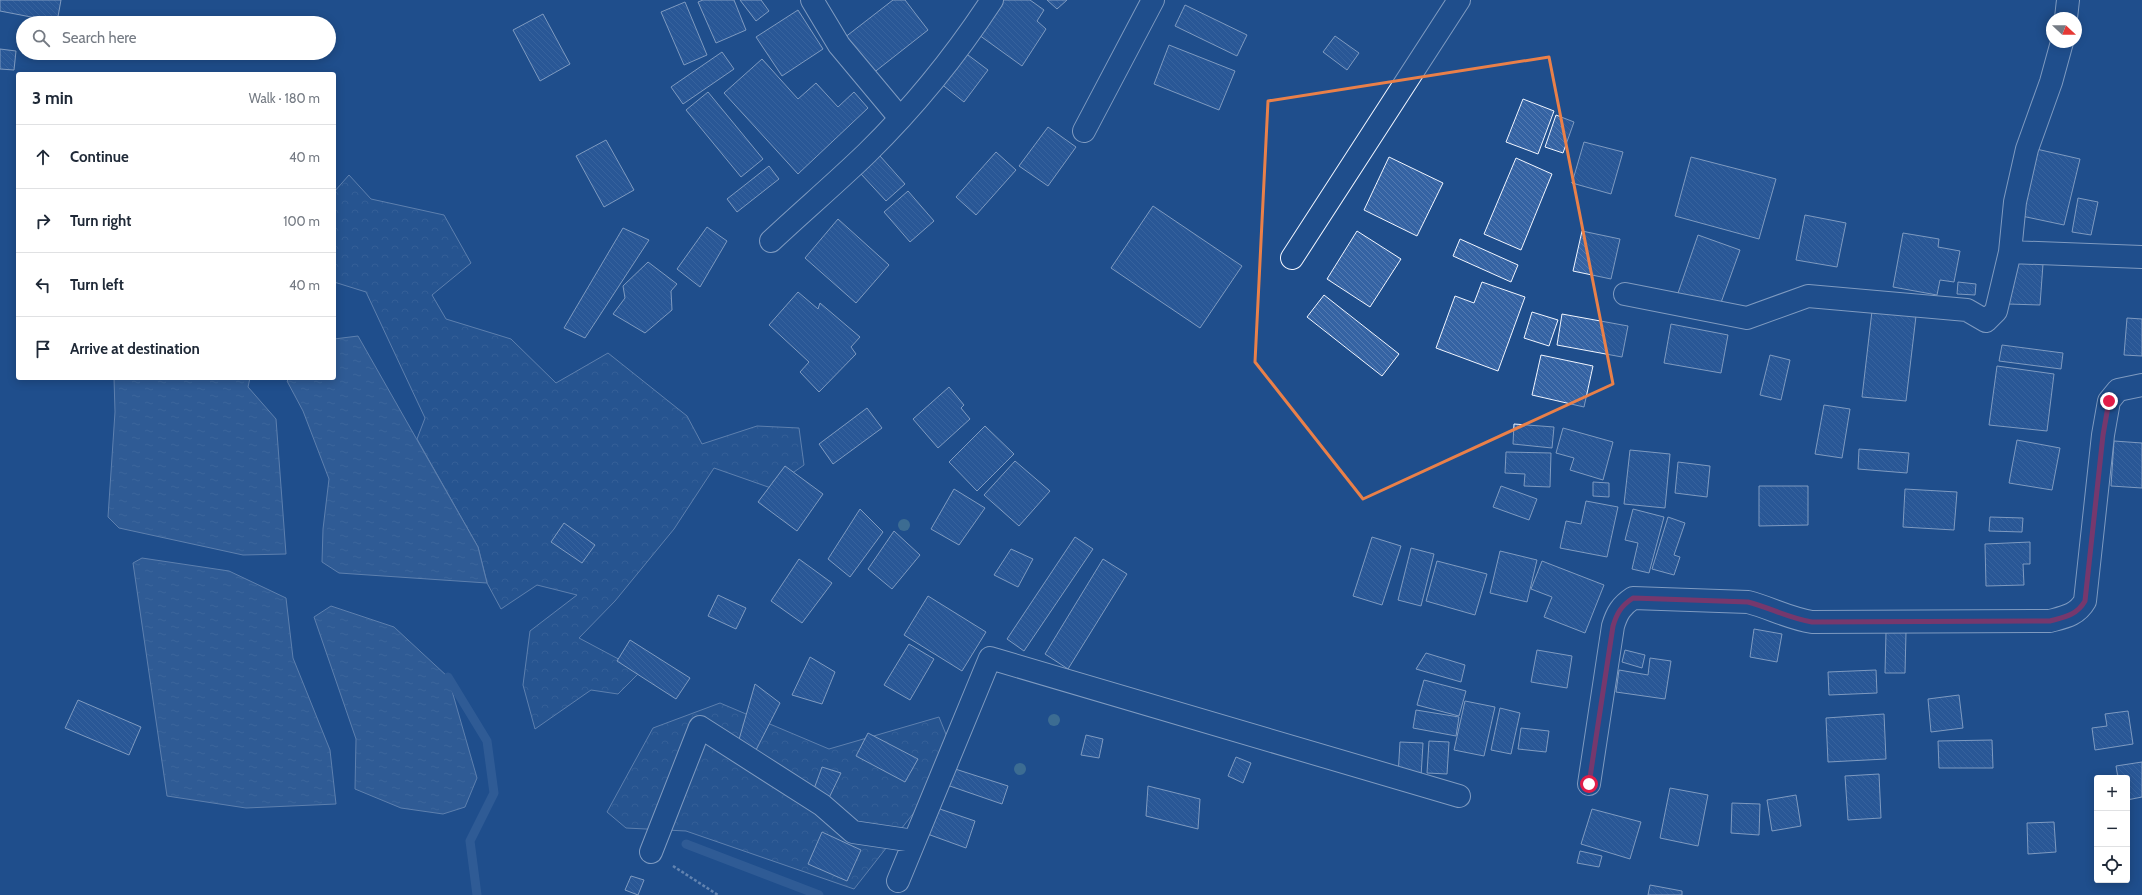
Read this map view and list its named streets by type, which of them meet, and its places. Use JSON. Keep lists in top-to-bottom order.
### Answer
{
  "north": "right",
  "page": {
    "search": "Search here",
    "heading": ["3 min", "Walk · 180 m"],
    "list": [
      ["Continue", "40 m"],
      ["Turn right", "100 m"],
      ["Turn left", "40 m"],
      "Arrive at destination"
    ],
    "map_buttons": ["+", "−"]
  }
}
